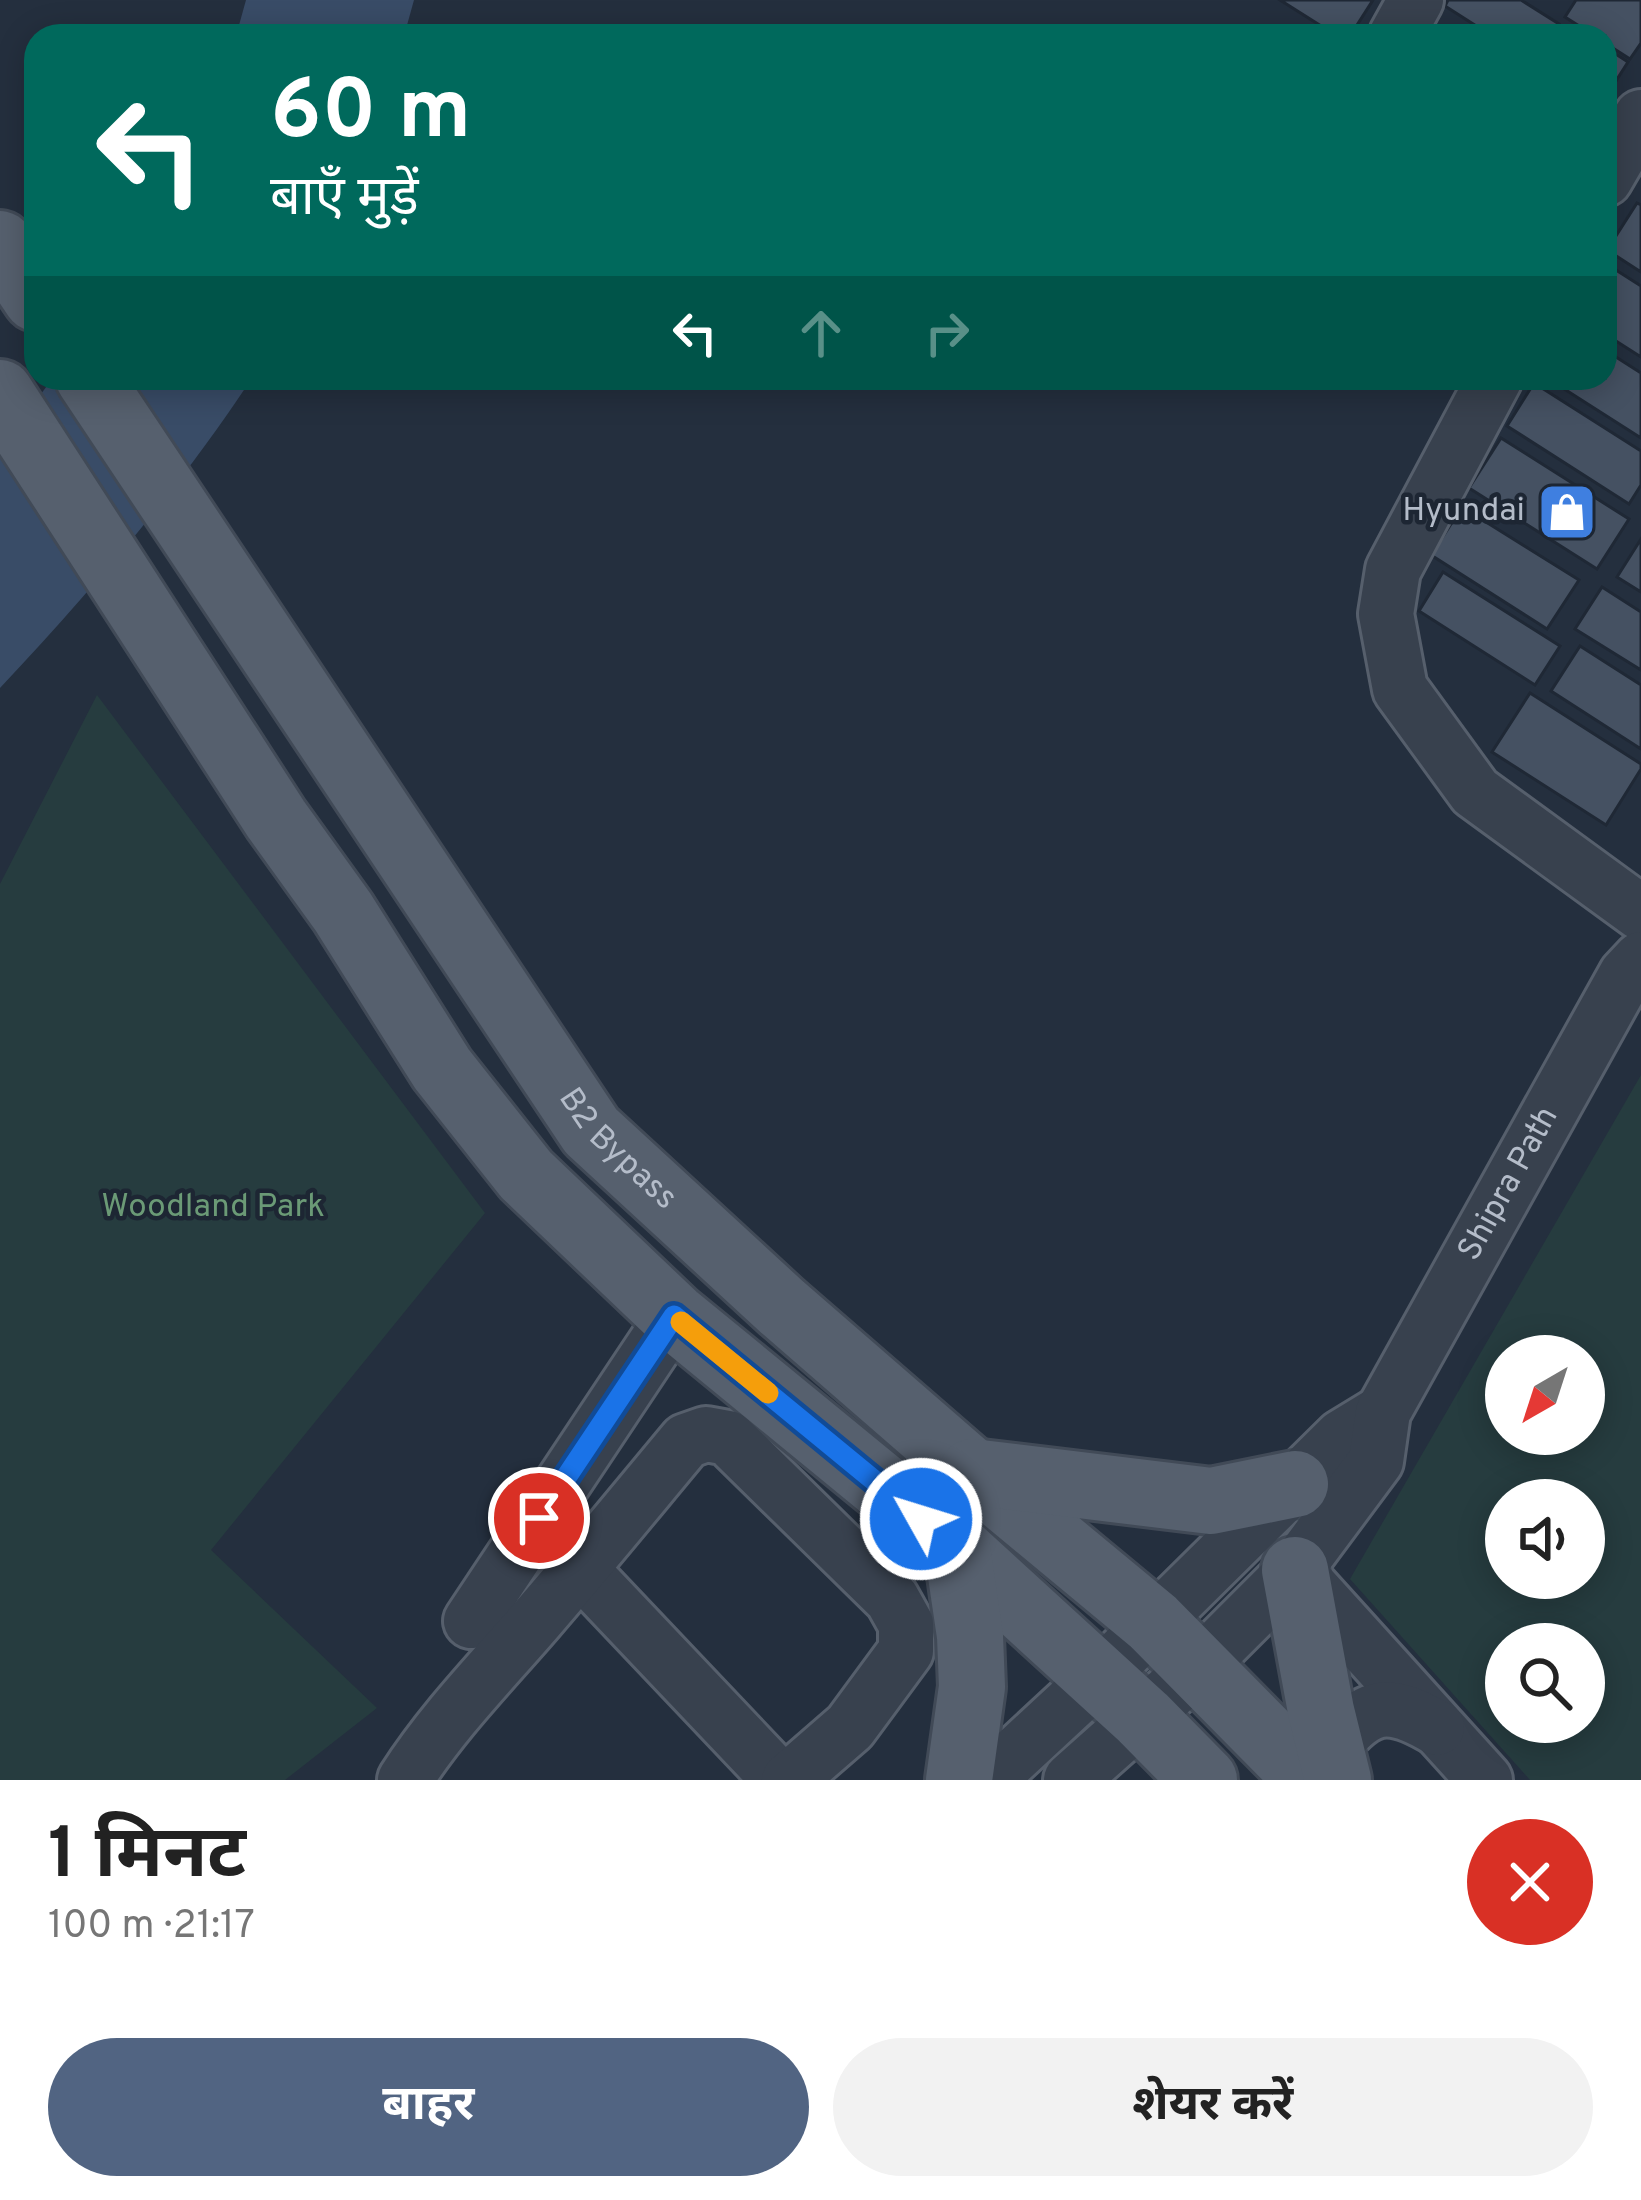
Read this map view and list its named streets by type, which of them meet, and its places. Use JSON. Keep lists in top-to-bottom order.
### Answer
{
  "streets": {
    "main road": ["B2 Bypass"],
    "street": ["Shipra Path"]
  },
  "crossings": [
    ["B2 Bypass", "Shipra Path"]
  ],
  "parks": ["Woodland Park"],
  "places": {
    "shop": ["Hyundai"]
  },
  "north": "bottom left",
  "page": {
    "turn": ["60 m", "बाएँ मुड़ें"],
    "heading": ["1 मिनट", "100 m · 21:17"],
    "buttons": ["बाहर", "शेयर करें"]
  }
}
